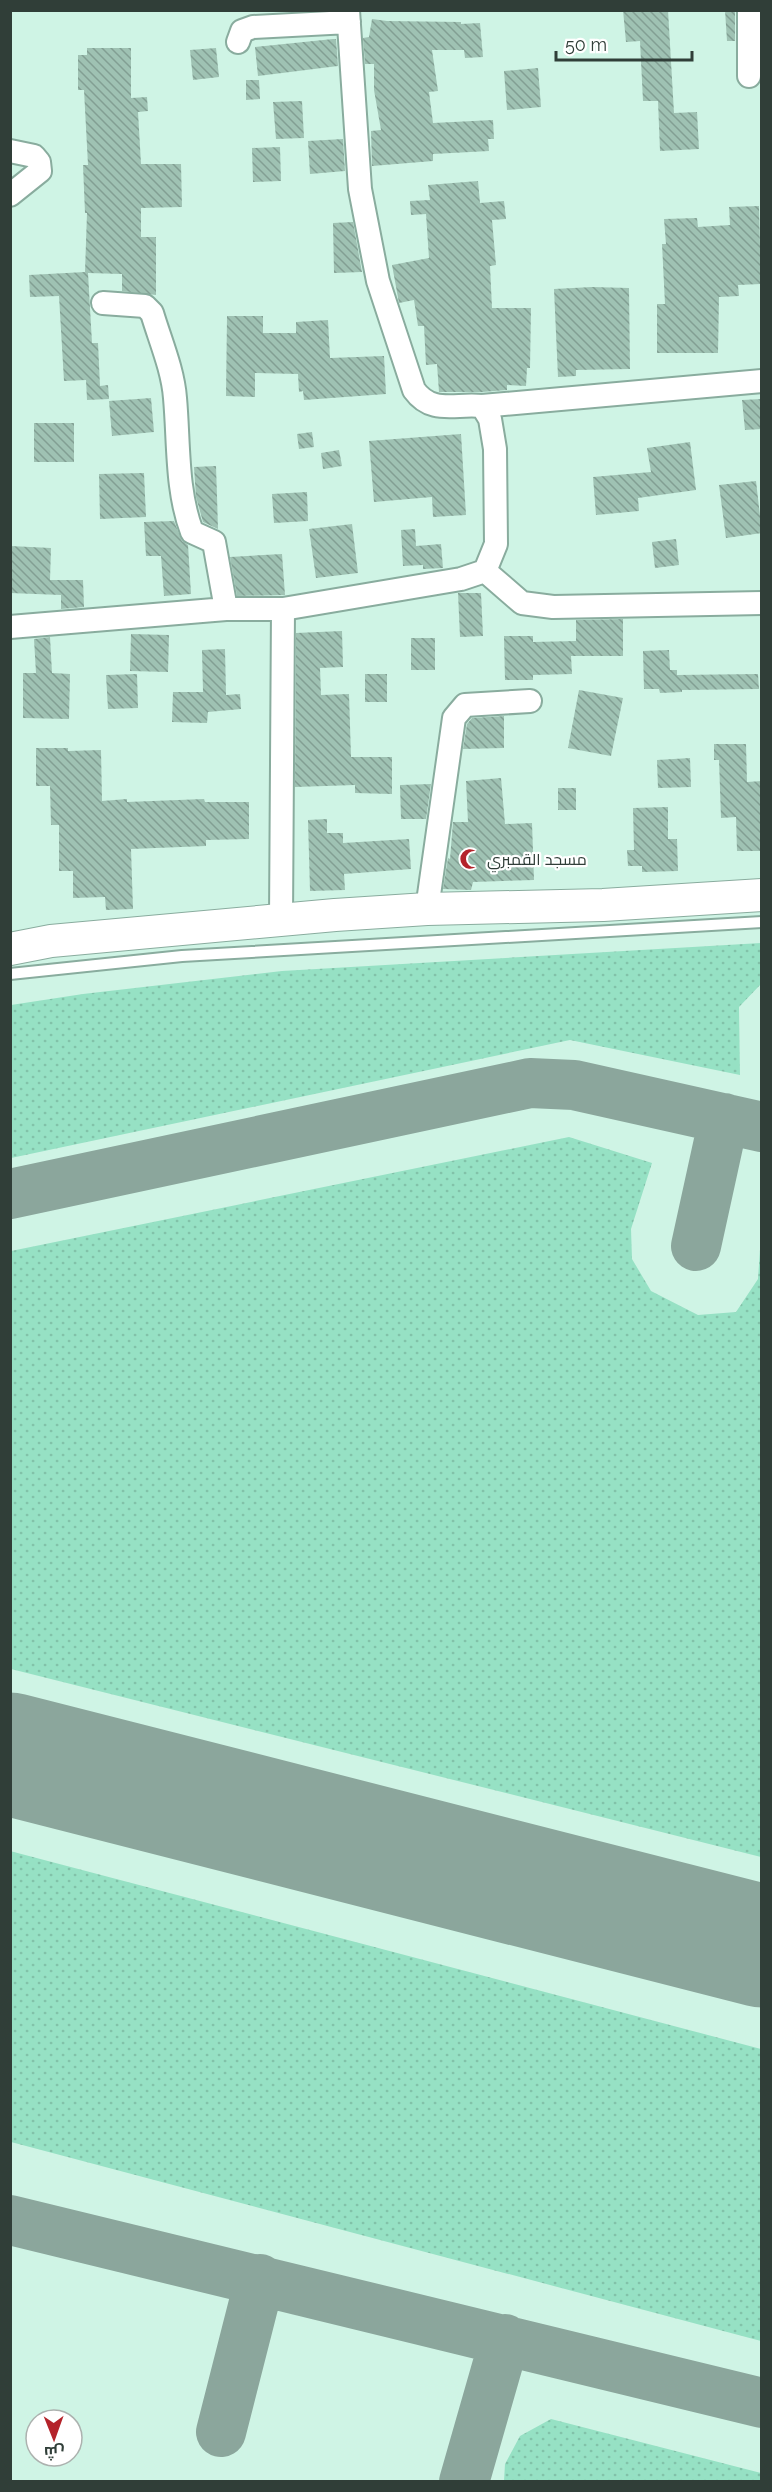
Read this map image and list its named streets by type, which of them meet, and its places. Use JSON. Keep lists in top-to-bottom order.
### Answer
{
  "places": {
    "mosque": ["مسجد القمبري"]
  },
  "scale_bar": "50 m",
  "north": "bottom"
}
